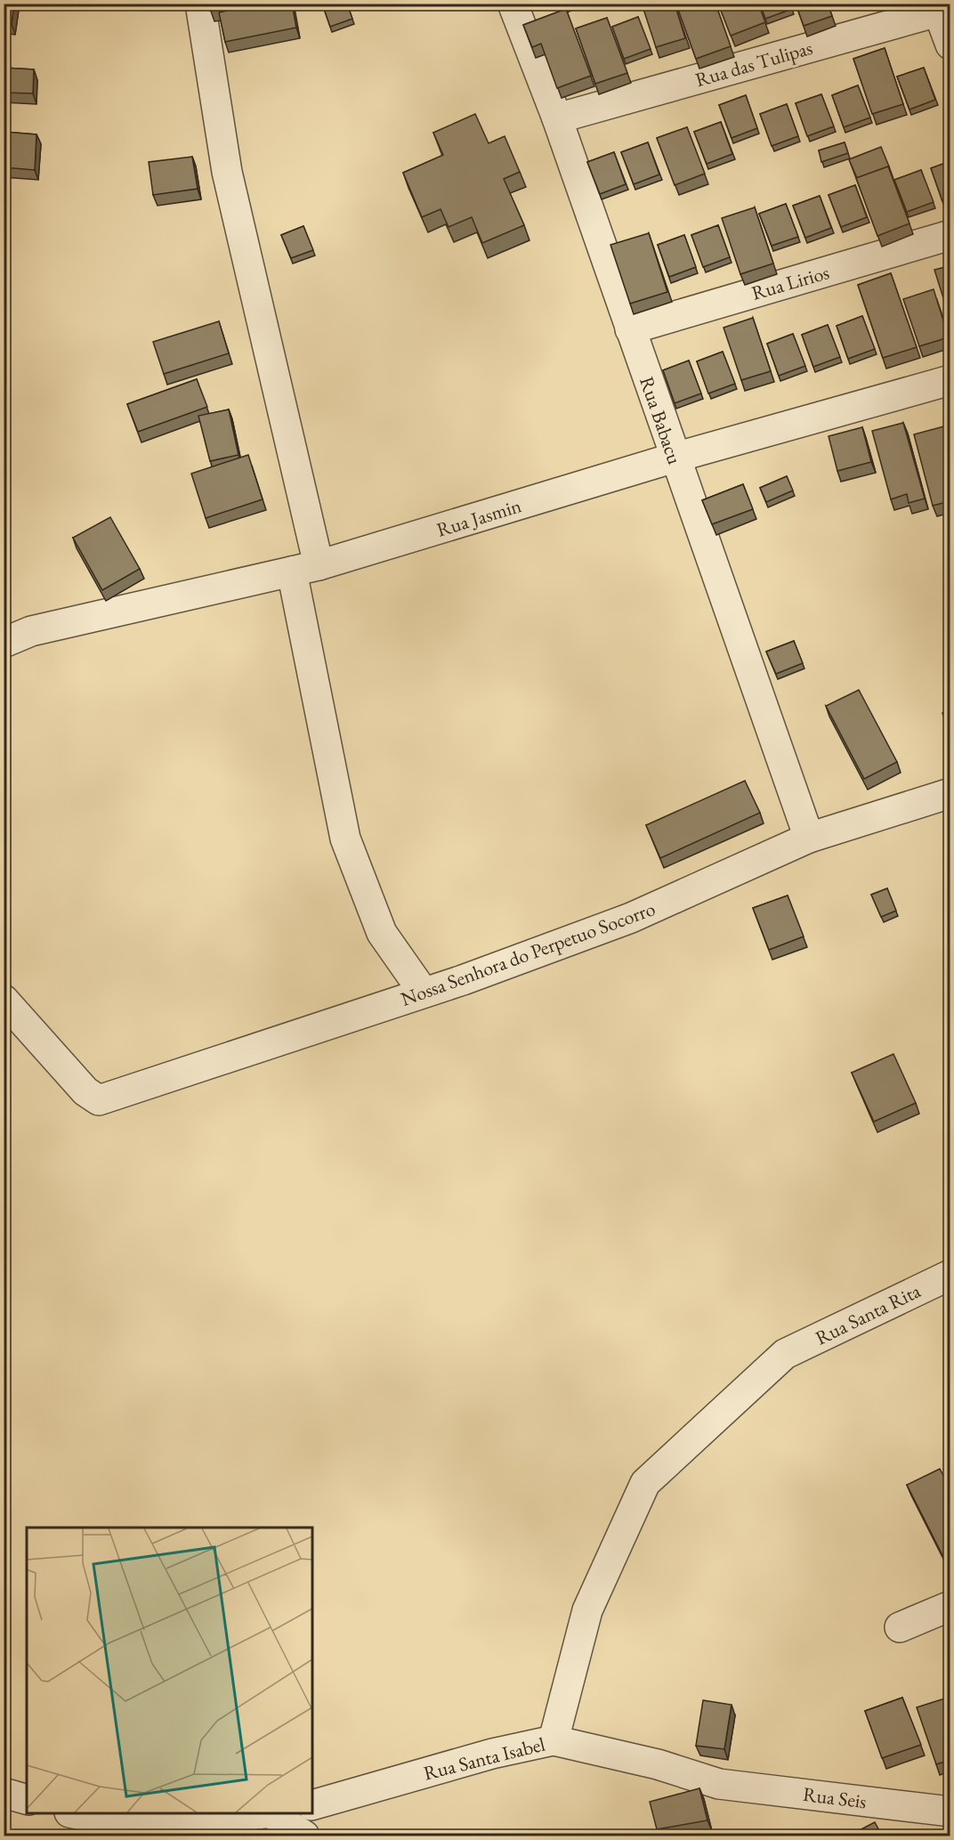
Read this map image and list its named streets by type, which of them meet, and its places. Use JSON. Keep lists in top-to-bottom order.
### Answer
{
  "streets": {
    "street": [
      "Rua das Tulipas",
      "Rua Lirios",
      "Rua Babacu",
      "Rua Jasmin",
      "Nossa Senhora do Perpetuo Socorro",
      "Rua Santa Rita",
      "Rua Santa Isabel",
      "Rua Seis"
    ]
  },
  "crossings": [
    ["Rua das Tulipas", "Rua Babacu"],
    ["Rua Lirios", "Rua Babacu"],
    ["Rua Babacu", "Rua Jasmin"],
    ["Rua Babacu", "Nossa Senhora do Perpetuo Socorro"],
    ["Rua Santa Rita", "Rua Santa Isabel"],
    ["Rua Santa Isabel", "Rua Seis"]
  ]
}
